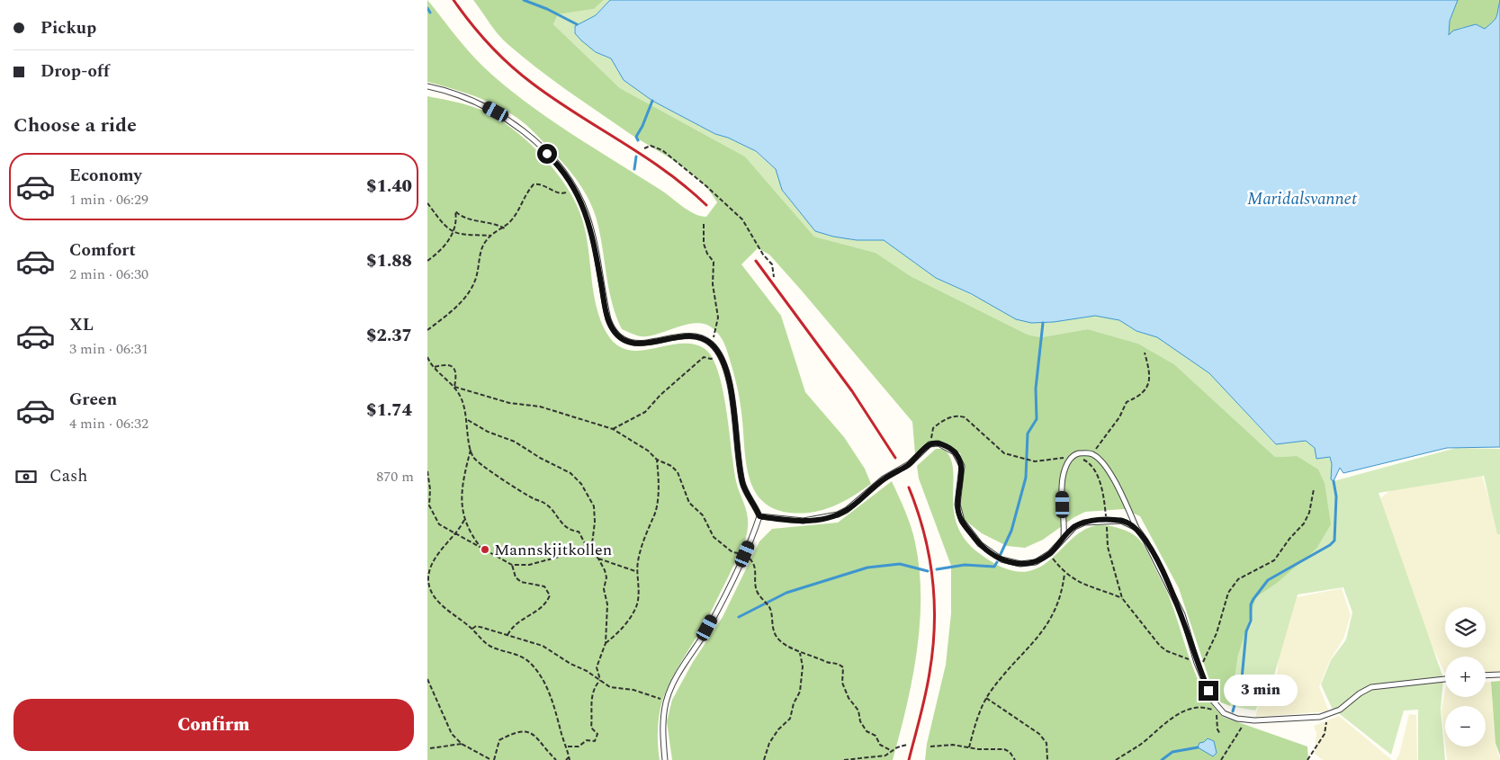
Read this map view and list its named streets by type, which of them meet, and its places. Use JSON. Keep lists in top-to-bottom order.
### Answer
{
  "water": ["Maridalsvannet"],
  "places": ["Mannskjitkollen"],
  "page": {
    "banner": ["Pickup", "Drop-off"],
    "heading": "Choose a ride",
    "list": [
      {
        "name": "Economy",
        "note": "1 min · 06:29",
        "value": "$1.40"
      },
      {
        "name": "Comfort",
        "note": "2 min · 06:30",
        "value": "$1.88"
      },
      {
        "name": "XL",
        "note": "3 min · 06:31",
        "value": "$2.37"
      },
      {
        "name": "Green",
        "note": "4 min · 06:32",
        "value": "$1.74"
      }
    ],
    "pay": ["Cash", "870 m"],
    "map_buttons": ["+", "−"],
    "bubble": "3 min",
    "buttons": "Confirm"
  }
}
